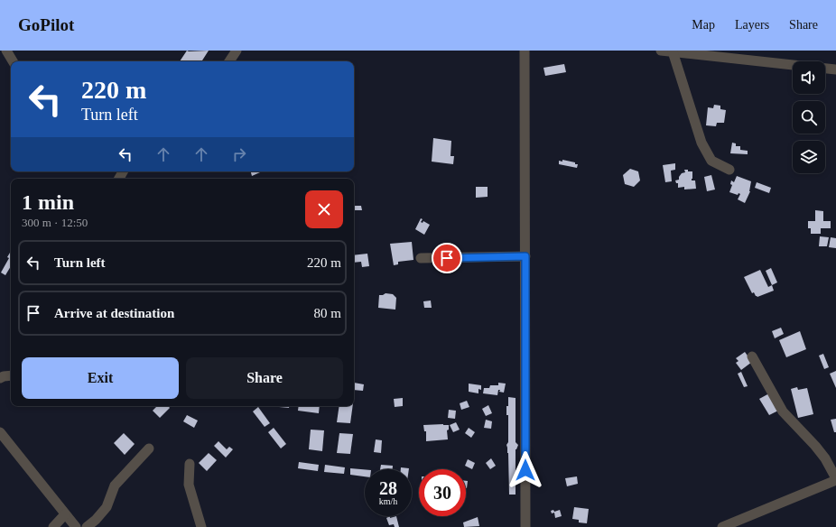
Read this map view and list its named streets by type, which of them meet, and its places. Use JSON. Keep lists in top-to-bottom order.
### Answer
{
  "page": {
    "header": "GoPilot",
    "nav": ["Map", "Layers", "Share"],
    "turn": ["220 m", "Turn left"],
    "heading": ["1 min", "300 m · 12:50"],
    "list": [
      {
        "name": "Turn left",
        "value": "220 m"
      },
      {
        "name": "Arrive at destination",
        "value": "80 m"
      }
    ],
    "buttons": ["Exit", "Share"],
    "speed": "28 km/h",
    "limit": "30"
  }
}
